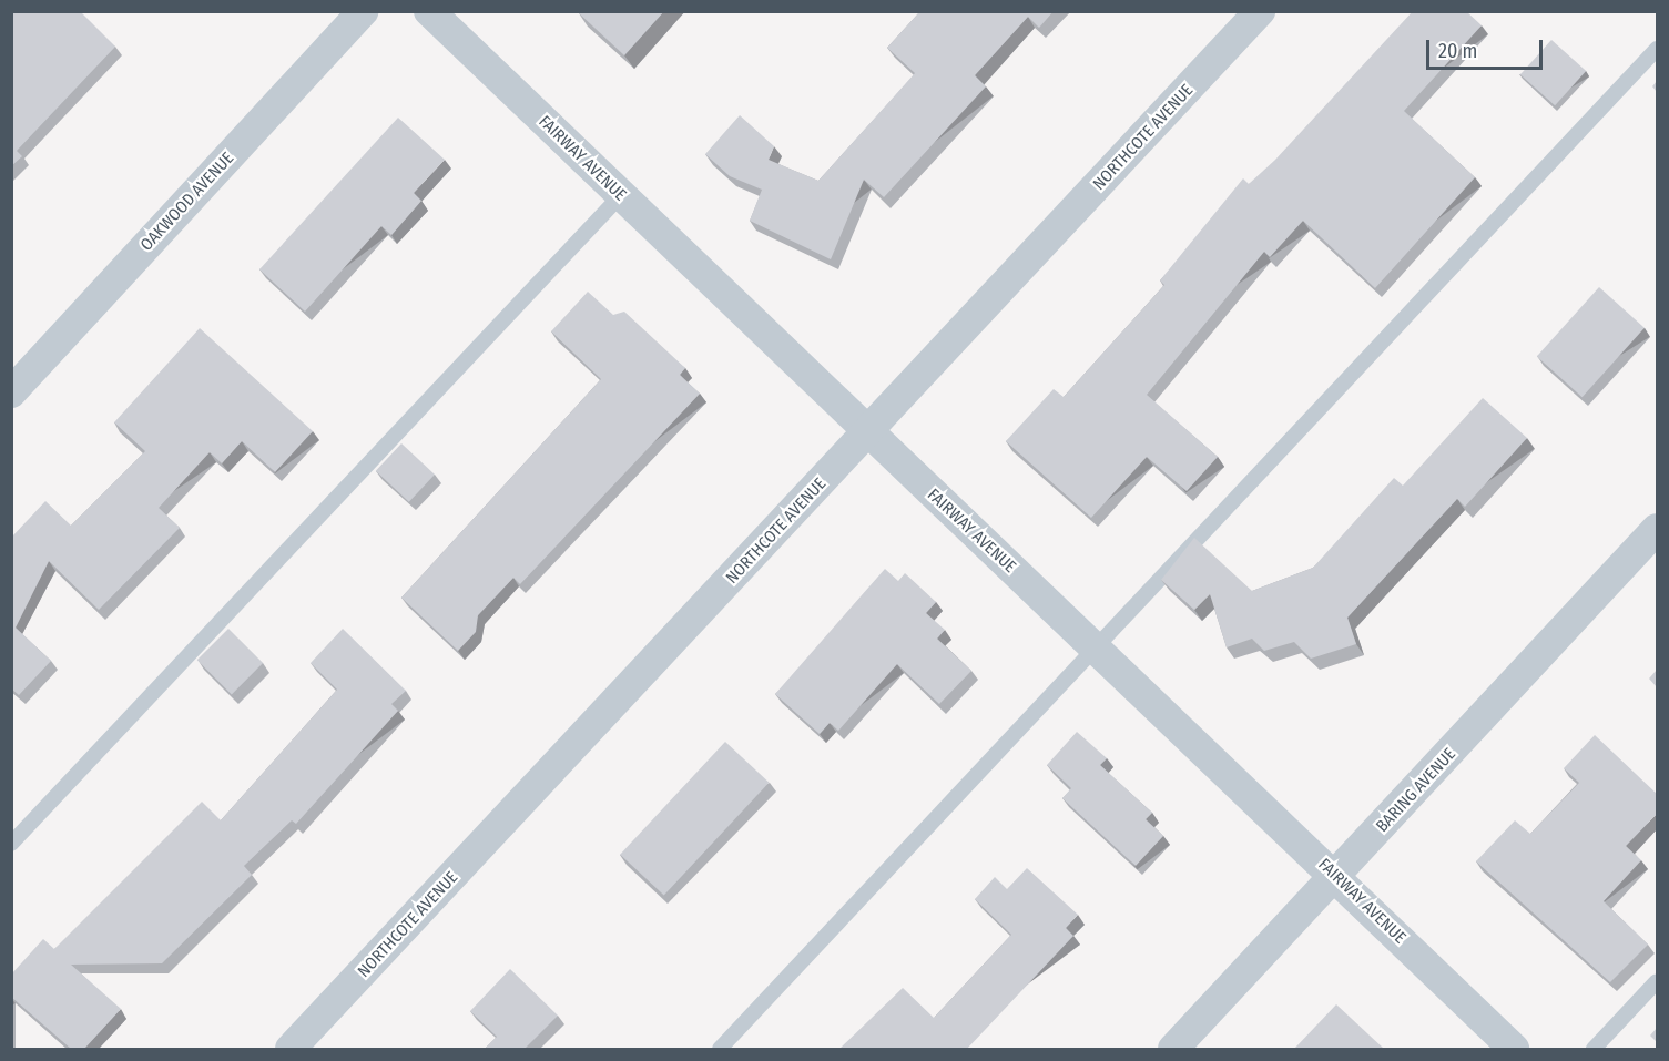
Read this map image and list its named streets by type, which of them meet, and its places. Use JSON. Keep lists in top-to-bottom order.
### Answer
{
  "streets": {
    "street": [
      "NORTHCOTE AVENUE",
      "FAIRWAY AVENUE",
      "OAKWOOD AVENUE",
      "BARING AVENUE"
    ]
  },
  "crossings": [
    ["NORTHCOTE AVENUE", "FAIRWAY AVENUE"],
    ["FAIRWAY AVENUE", "BARING AVENUE"]
  ],
  "scale_bar": "20 m"
}
